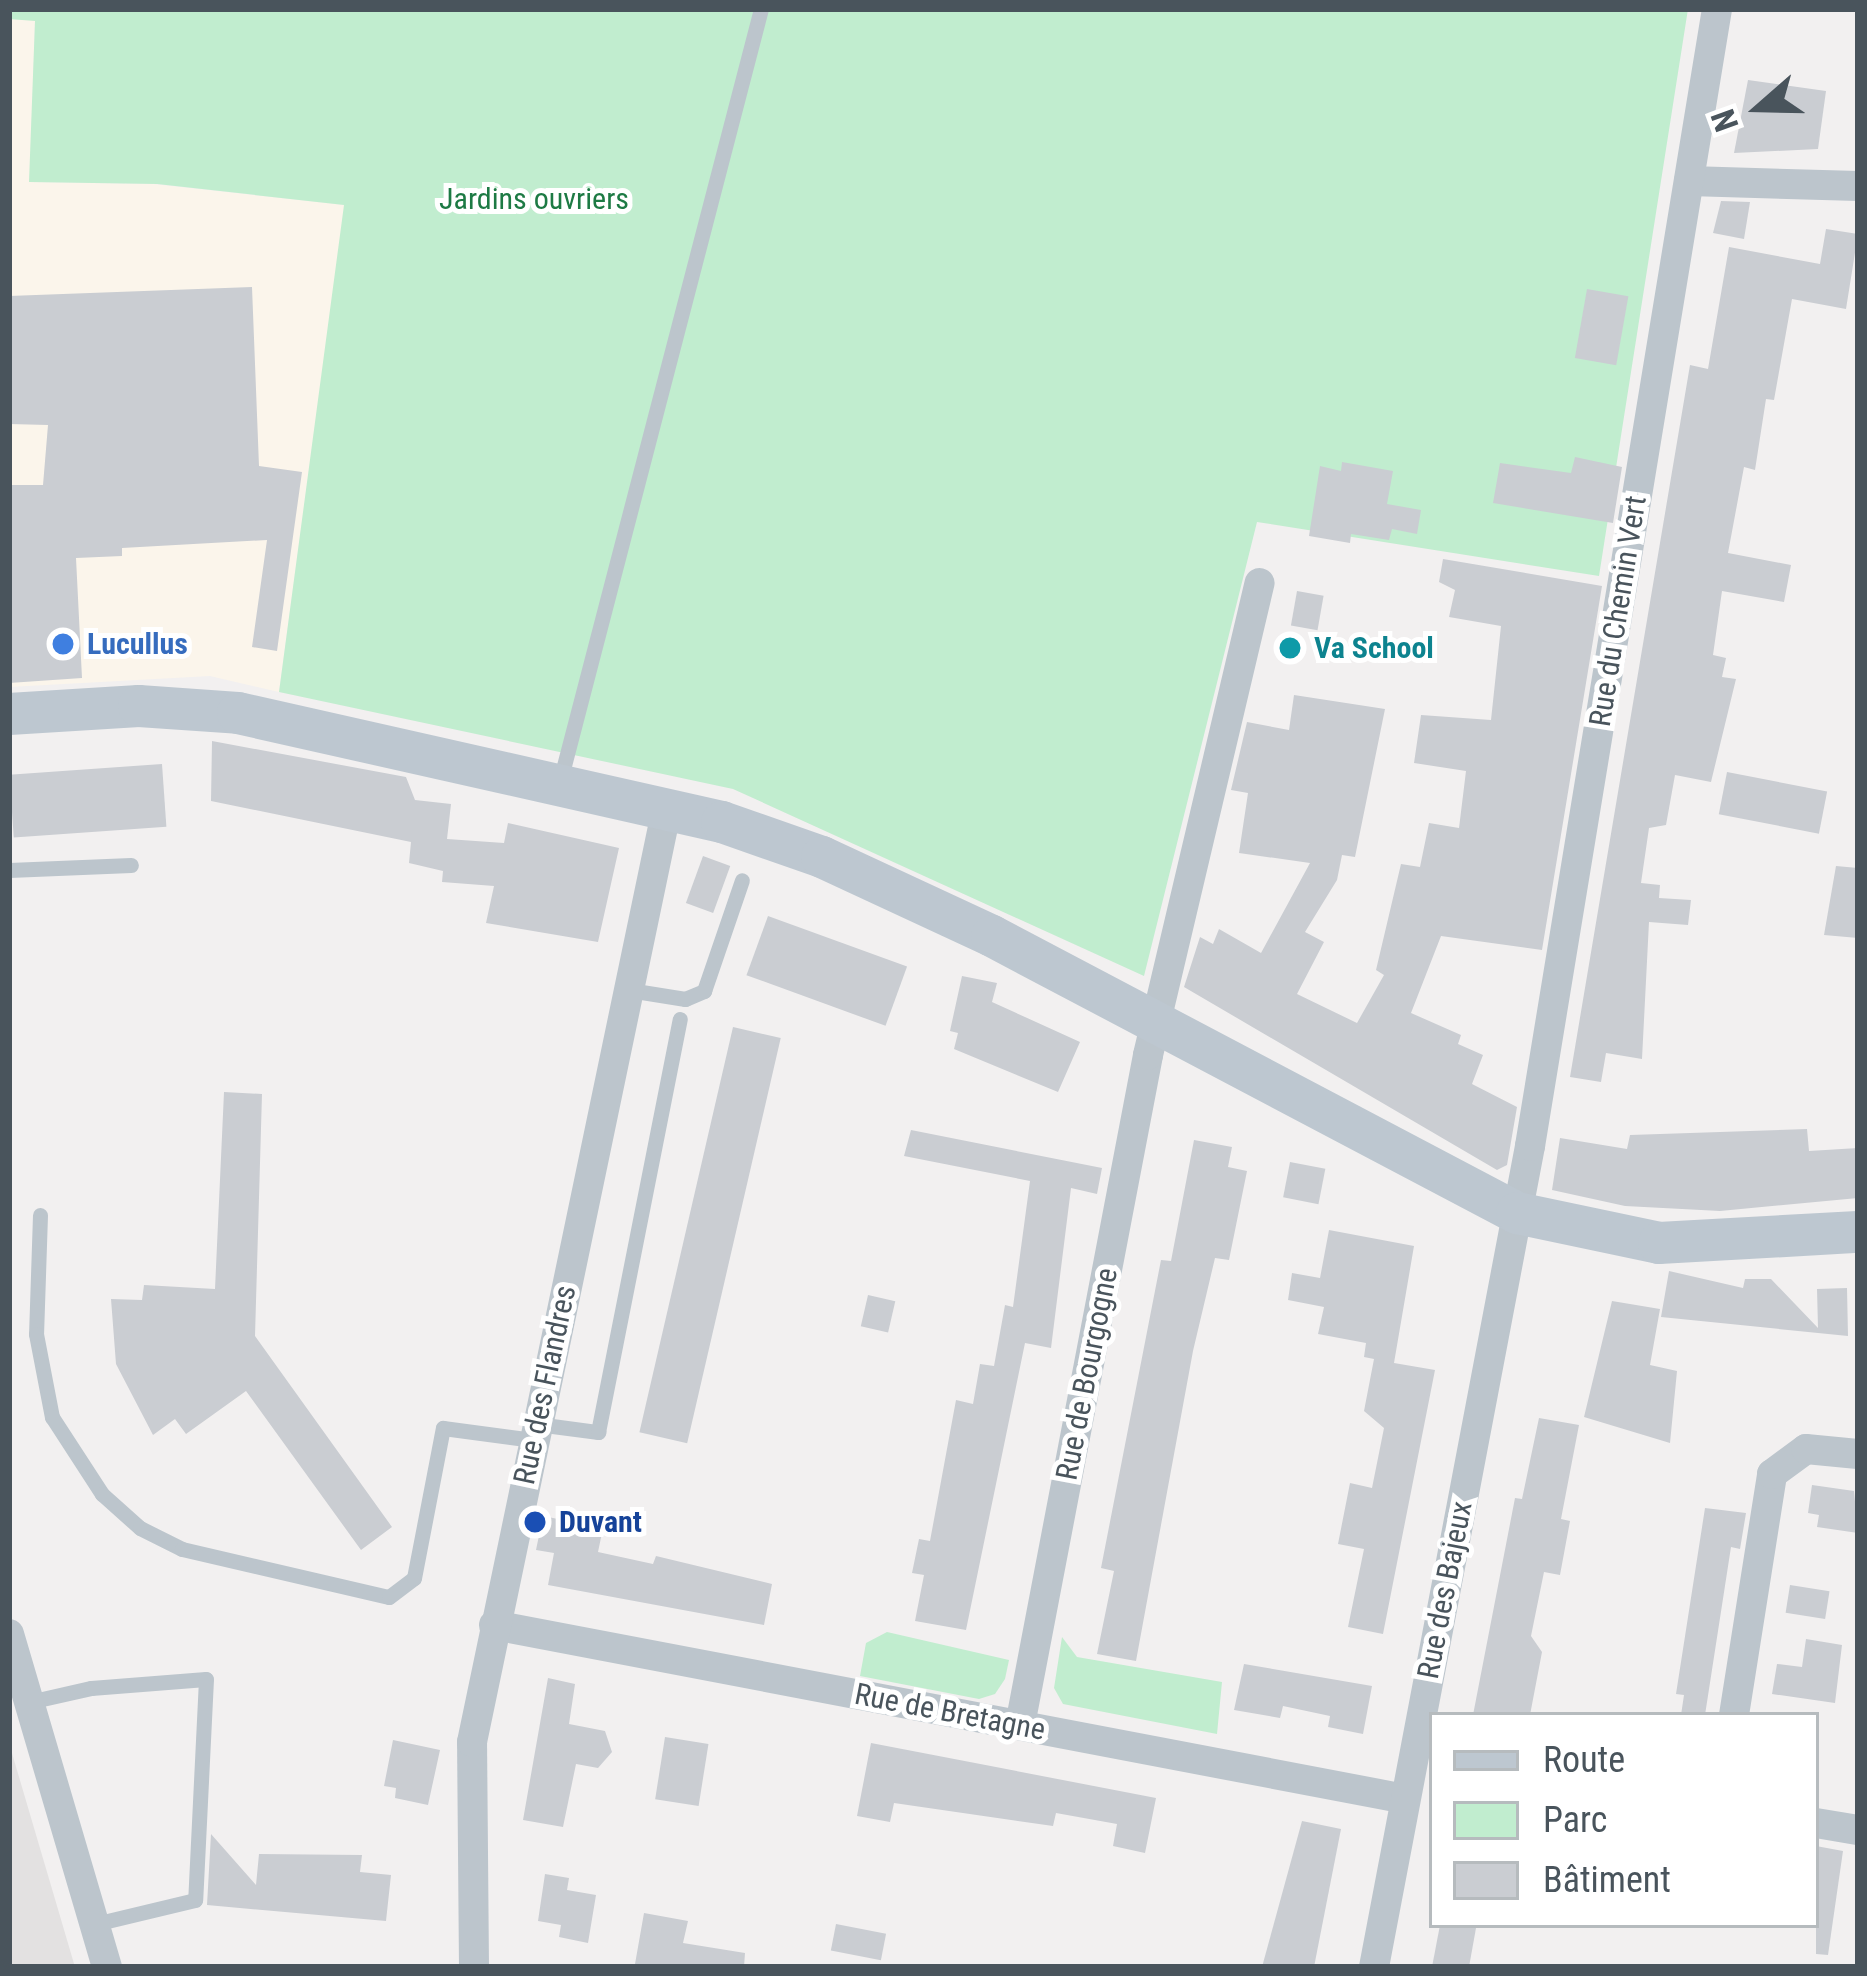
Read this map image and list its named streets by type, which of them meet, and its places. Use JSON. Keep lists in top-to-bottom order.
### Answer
{
  "streets": {
    "street": [
      "Rue du Chemin Vert",
      "Rue de Bourgogne",
      "Rue des Flandres",
      "Rue des Bajeux",
      "Rue de Bretagne"
    ]
  },
  "crossings": [
    ["Rue du Chemin Vert", "Rue des Bajeux"],
    ["Rue de Bourgogne", "Rue de Bretagne"],
    ["Rue des Flandres", "Rue de Bretagne"],
    ["Rue des Bajeux", "Rue de Bretagne"]
  ],
  "parks": ["Jardins ouvriers"],
  "places": ["Lucullus", "Va School", "Duvant"],
  "legend": ["Route", "Parc", "Bâtiment"],
  "north": "left"
}
